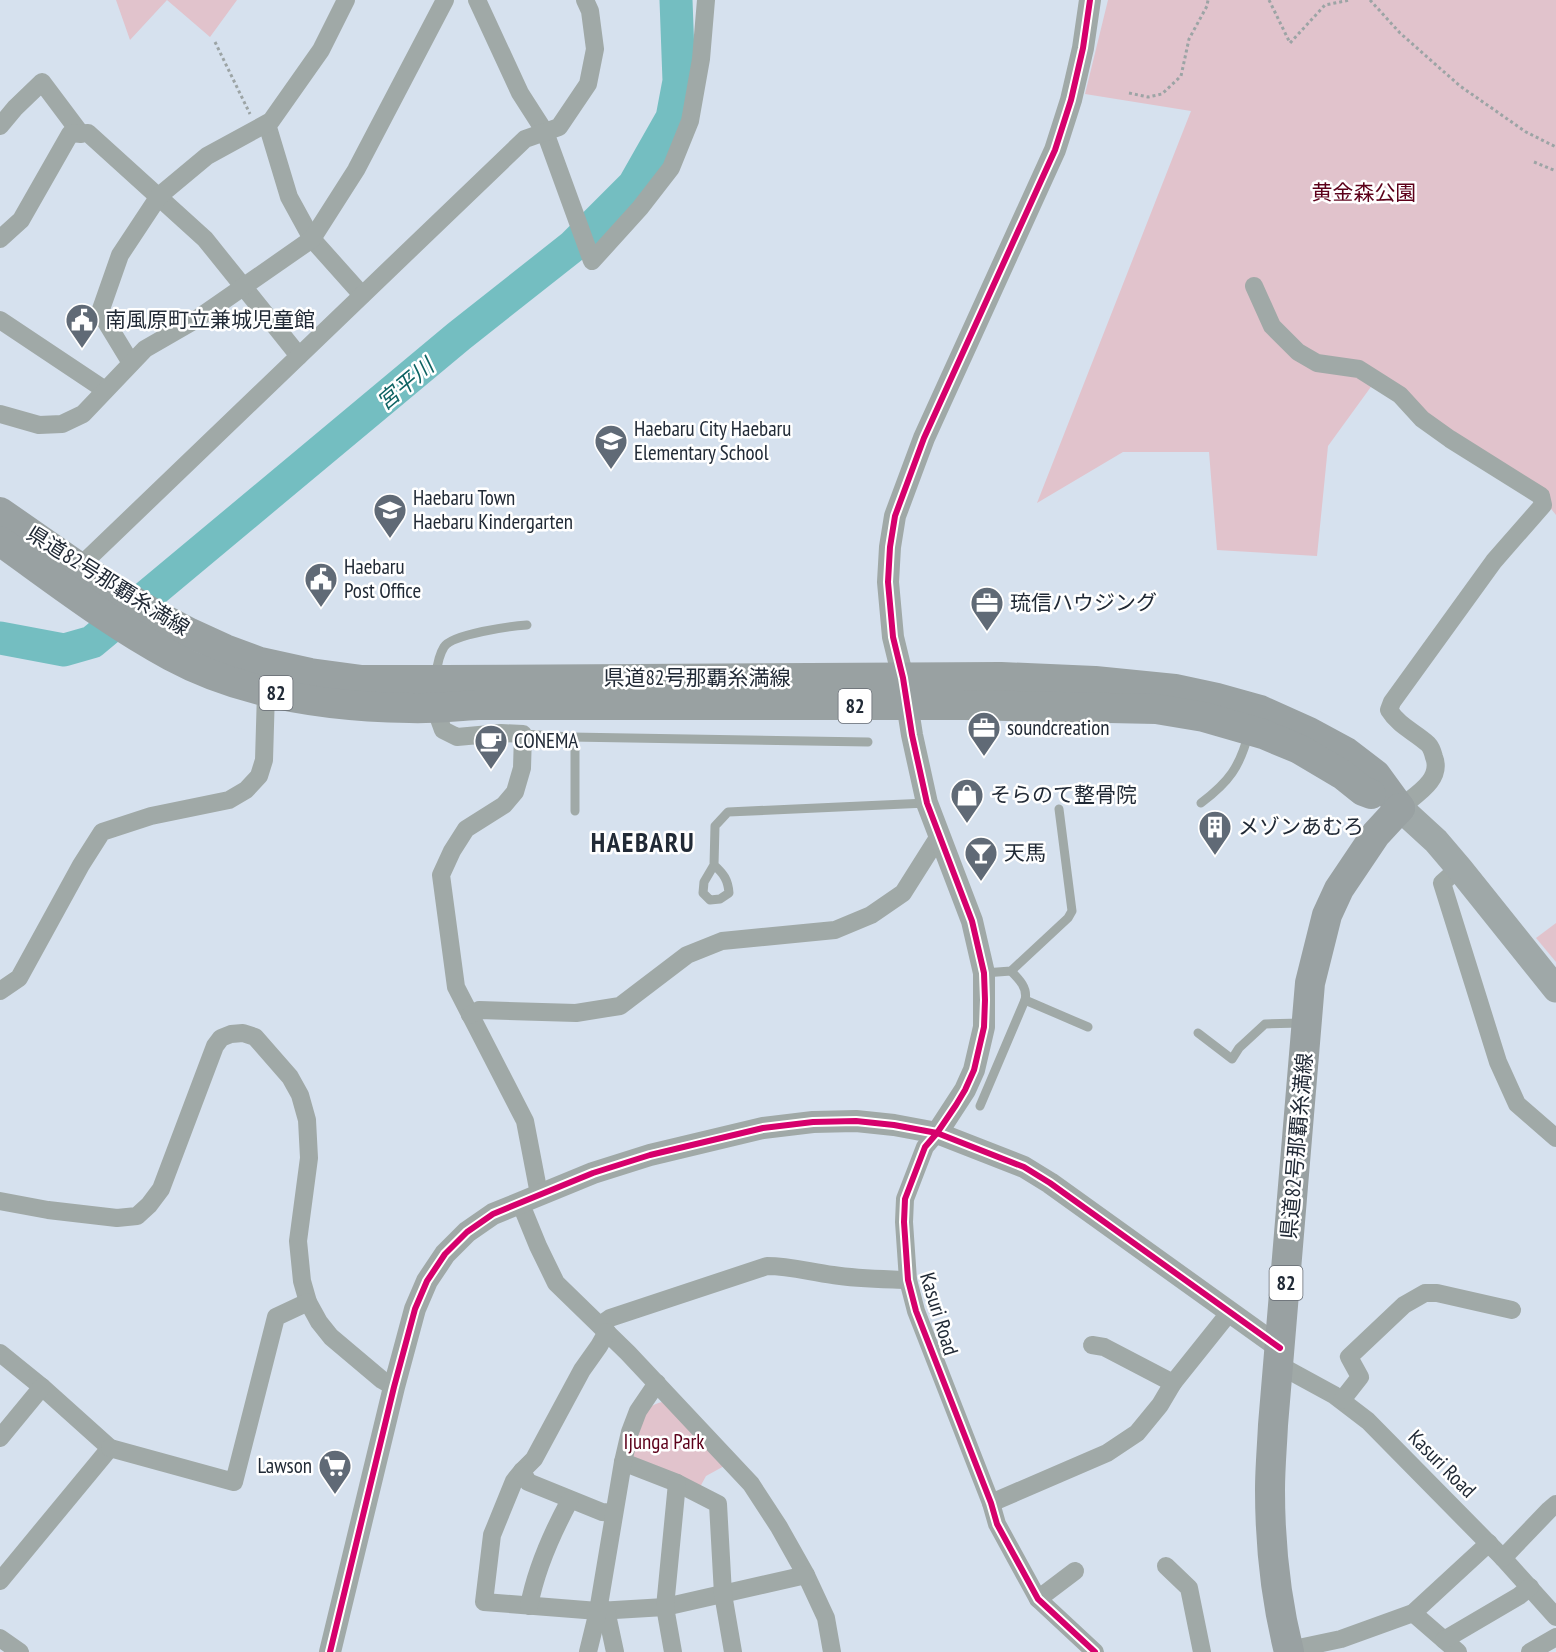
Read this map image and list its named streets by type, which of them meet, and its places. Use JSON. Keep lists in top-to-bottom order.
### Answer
{
  "streets": {
    "main road": ["県道82号那覇糸満線", "82"],
    "street": ["Kasuri Road"]
  },
  "crossings": [
    ["県道82号那覇糸満線", "Kasuri Road"]
  ],
  "districts": ["HAEBARU"],
  "water": ["宮平川"],
  "parks": ["黄金森公園", "Ijunga Park"],
  "places": {
    "public building": ["南風原町立兼城児童館", "Haebaru Post Office"],
    "school or university": ["Haebaru City Haebaru Elementary School", "Haebaru Town Haebaru Kindergarten"],
    "office": ["琉信ハウジング", "soundcreation"],
    "cafe": ["CONEMA"],
    "shop": ["そらのて整骨院"],
    "building": ["メゾンあむろ"],
    "bar": ["天馬"],
    "supermarket": ["Lawson"]
  }
}
